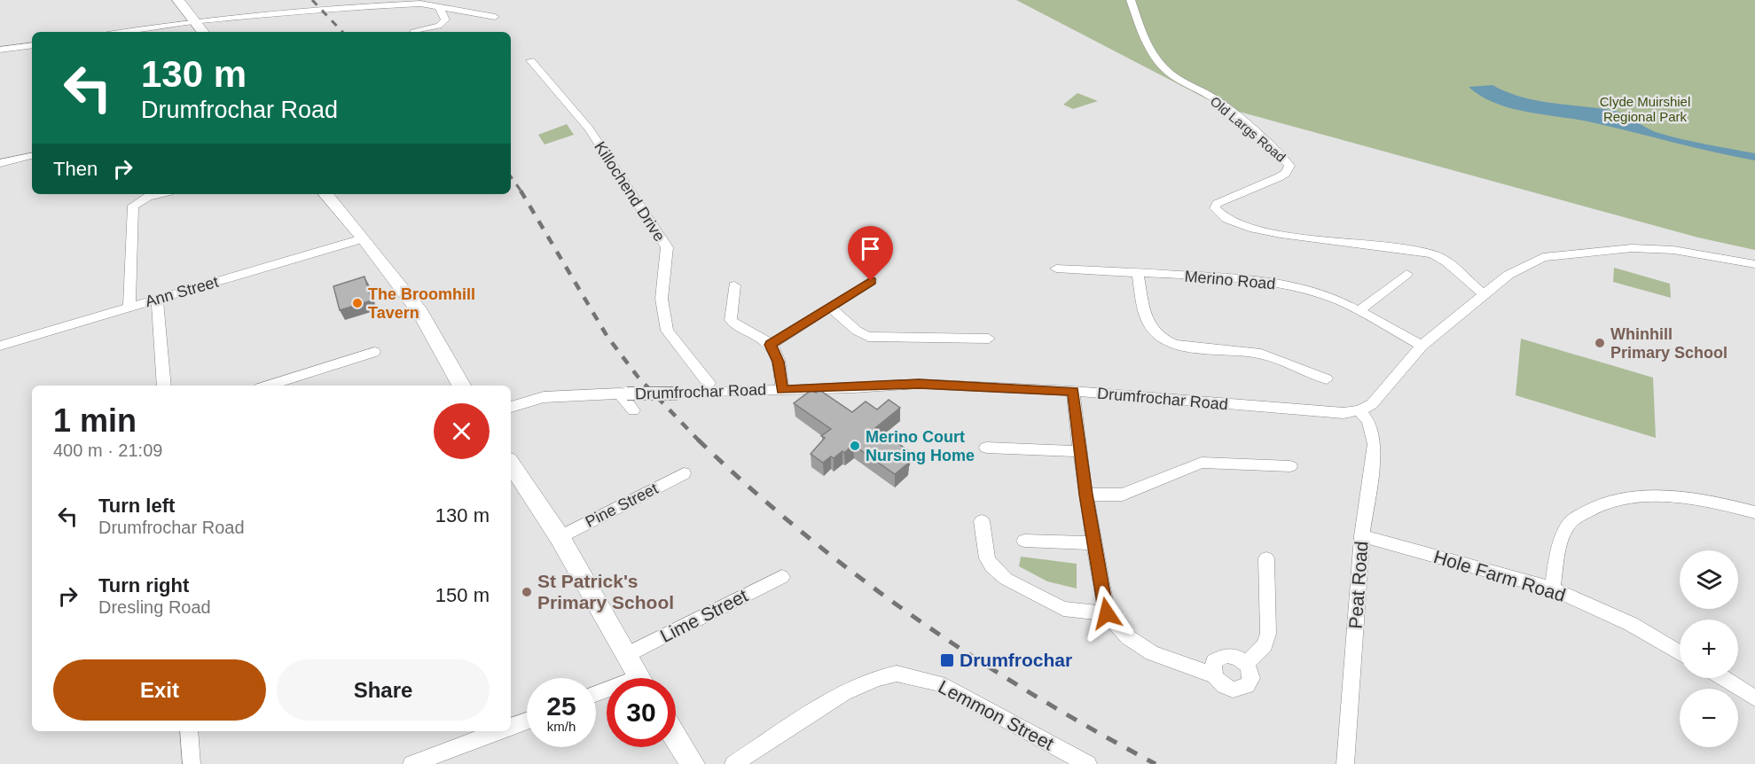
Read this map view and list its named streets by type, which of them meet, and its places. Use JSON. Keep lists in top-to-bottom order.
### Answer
{
  "streets": {
    "street": [
      "Old Largs Road",
      "Killochend Drive",
      "Merino Road",
      "Ann Street",
      "Drumfrochar Road",
      "Pine Street",
      "Hole Farm Road",
      "Peat Road",
      "Lime Street",
      "Lemmon Street"
    ]
  },
  "crossings": [
    ["Killochend Drive", "Drumfrochar Road"],
    ["Drumfrochar Road", "Peat Road"],
    ["Hole Farm Road", "Peat Road"]
  ],
  "parks": ["Clyde Muirshiel Regional Park"],
  "places": {
    "other": [
      "The Broomhill Tavern",
      "Whinhill Primary School",
      "Merino Court Nursing Home",
      "St Patrick's Primary School"
    ],
    "transit": ["Drumfrochar"]
  },
  "page": {
    "turn": ["130 m", "Drumfrochar Road"],
    "then": "Then",
    "heading": ["1 min", "400 m · 21:09"],
    "list": [
      {
        "name": "Turn left",
        "note": "Drumfrochar Road",
        "value": "130 m"
      },
      {
        "name": "Turn right",
        "note": "Dresling Road",
        "value": "150 m"
      }
    ],
    "map_buttons": ["+", "−"],
    "buttons": ["Exit", "Share"],
    "speed": "25 km/h",
    "limit": "30"
  }
}
